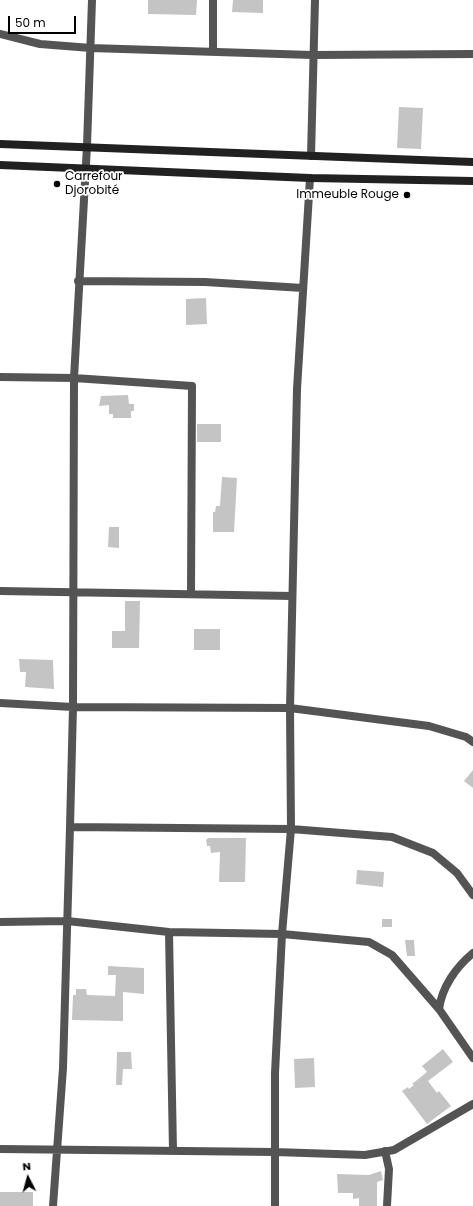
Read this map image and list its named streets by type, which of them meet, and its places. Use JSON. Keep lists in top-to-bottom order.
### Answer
{
  "places": ["Carrefour Djorobité", "Immeuble Rouge"],
  "scale_bar": "50 m",
  "north": "top"
}
